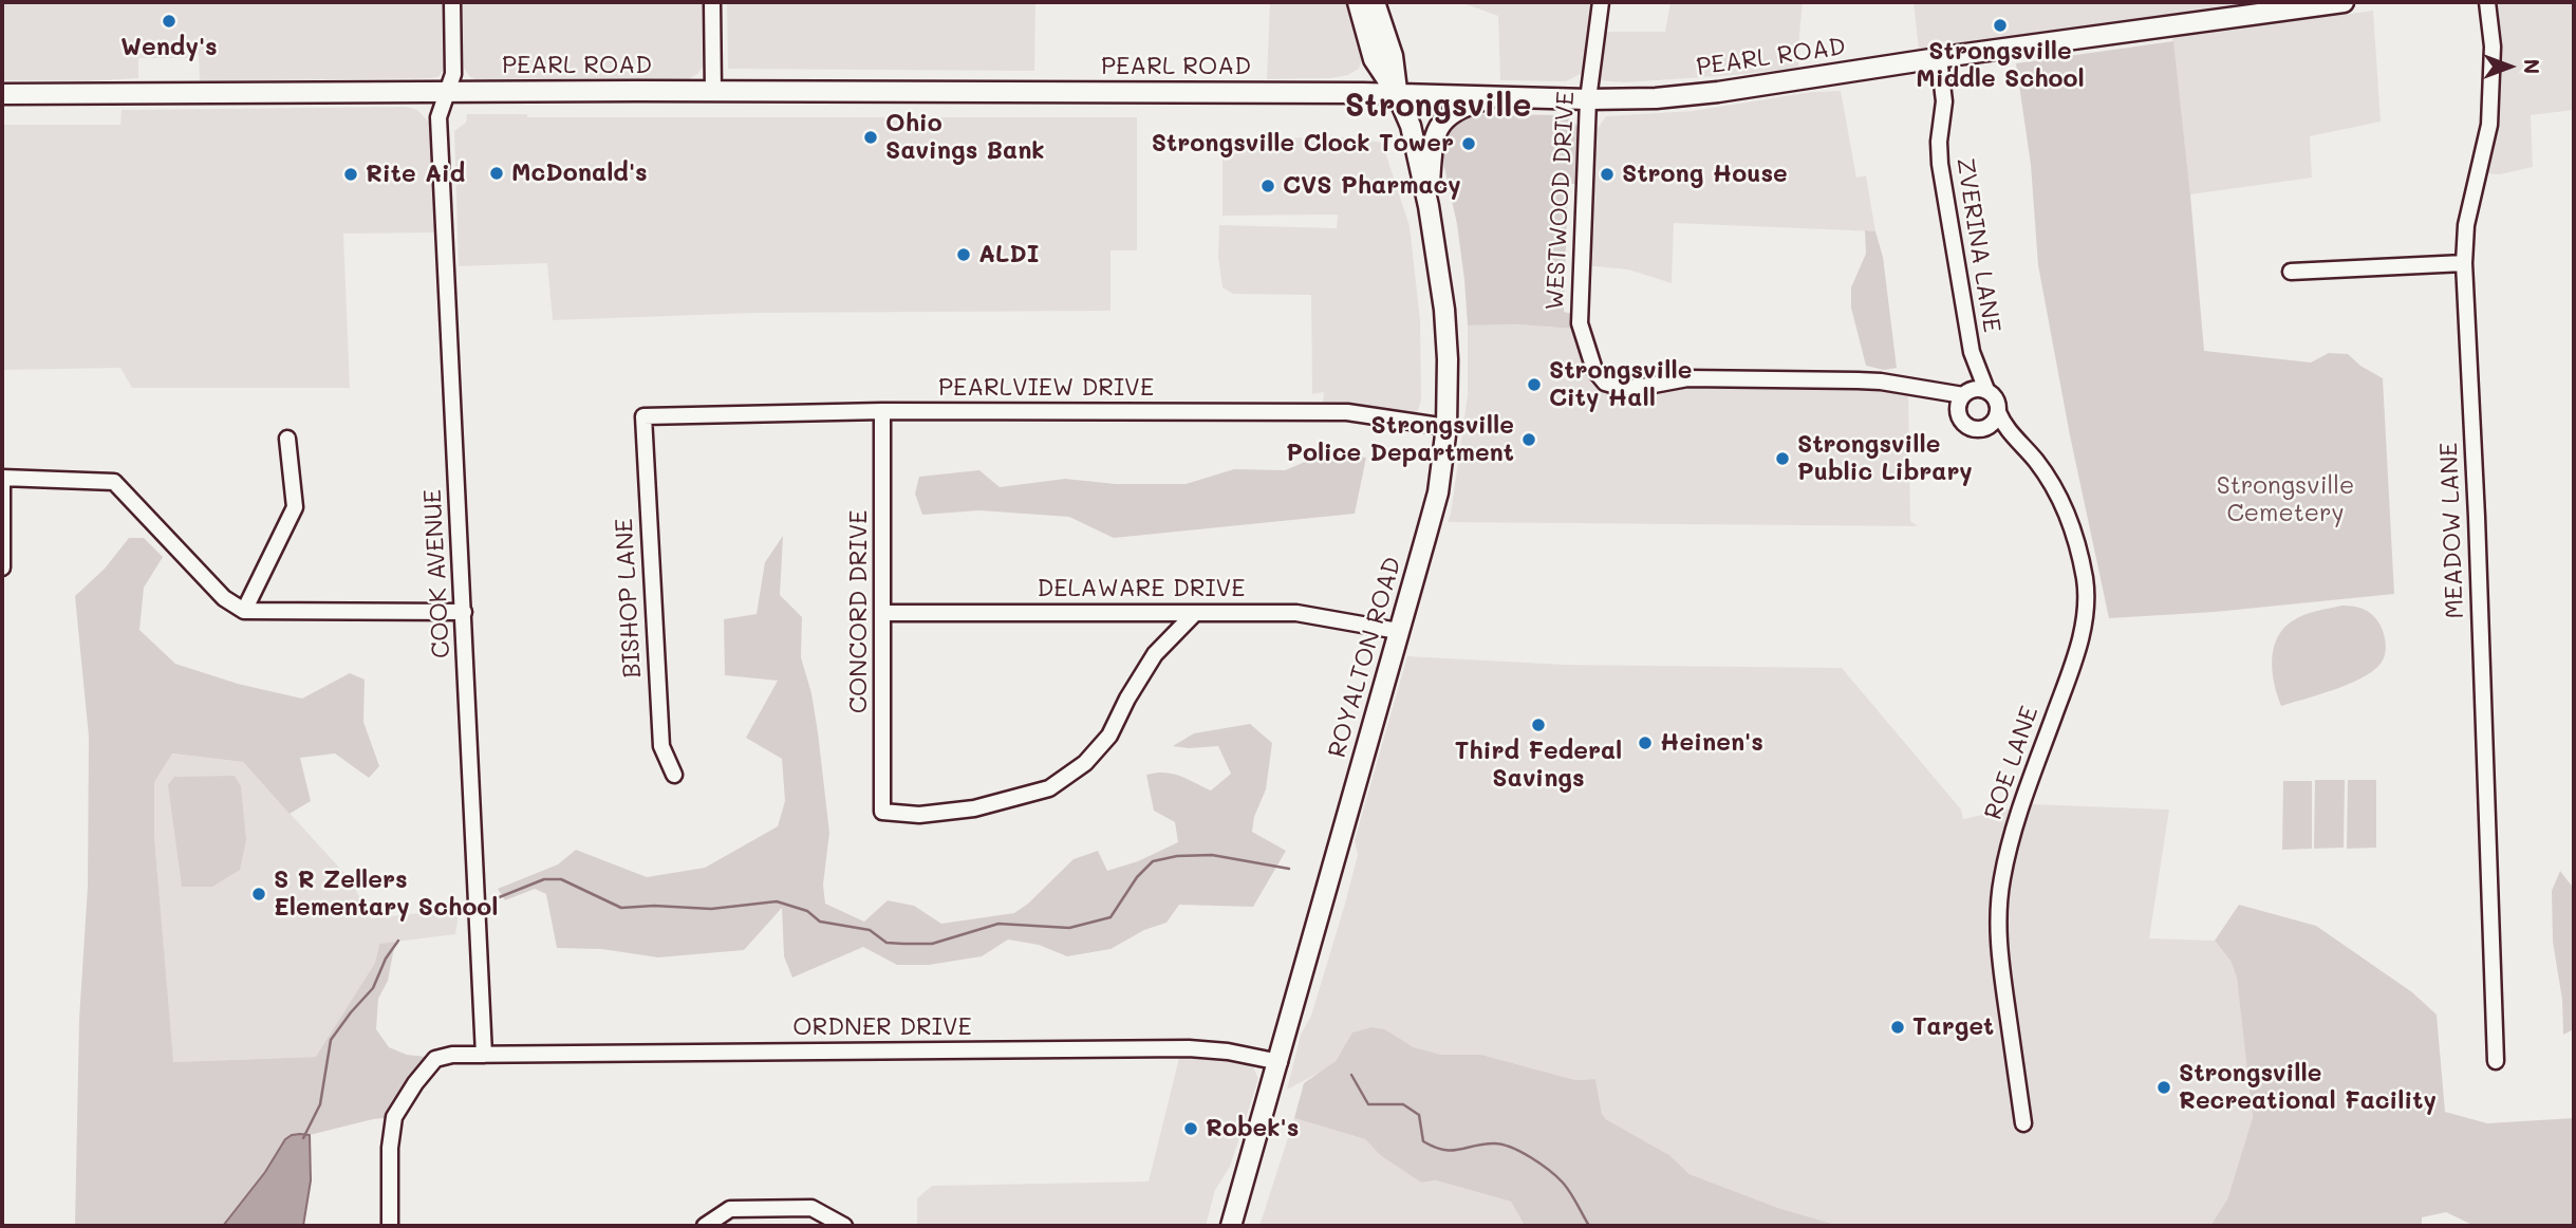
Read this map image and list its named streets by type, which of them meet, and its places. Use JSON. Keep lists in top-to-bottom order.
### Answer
{
  "streets": {
    "main road": ["PEARL ROAD", "ROYALTON ROAD"],
    "street": [
      "WESTWOOD DRIVE",
      "ZVERINA LANE",
      "PEARLVIEW DRIVE",
      "MEADOW LANE",
      "COOK AVENUE",
      "DELAWARE DRIVE",
      "BISHOP LANE",
      "CONCORD DRIVE",
      "ROE LANE",
      "ORDNER DRIVE"
    ]
  },
  "crossings": [
    ["PEARL ROAD", "WESTWOOD DRIVE"],
    ["PEARL ROAD", "ZVERINA LANE"],
    ["PEARL ROAD", "COOK AVENUE"],
    ["PEARL ROAD", "ROYALTON ROAD"],
    ["WESTWOOD DRIVE", "ZVERINA LANE"],
    ["WESTWOOD DRIVE", "ROE LANE"],
    ["ZVERINA LANE", "ROE LANE"],
    ["PEARLVIEW DRIVE", "BISHOP LANE"],
    ["PEARLVIEW DRIVE", "CONCORD DRIVE"],
    ["PEARLVIEW DRIVE", "ROYALTON ROAD"],
    ["COOK AVENUE", "ORDNER DRIVE"],
    ["DELAWARE DRIVE", "CONCORD DRIVE"],
    ["DELAWARE DRIVE", "ROYALTON ROAD"],
    ["ROYALTON ROAD", "ORDNER DRIVE"]
  ],
  "districts": ["Strongsville"],
  "parks": ["Strongsville Cemetery"],
  "places": [
    "Wendy's",
    "Strongsville Middle School",
    "Ohio Savings Bank",
    "Strongsville Clock Tower",
    "McDonald's",
    "Rite Aid",
    "Strong House",
    "CVS Pharmacy",
    "ALDI",
    "Strongsville City Hall",
    "Strongsville Police Department",
    "Strongsville Public Library",
    "Third Federal Savings",
    "Heinen's",
    "S R Zellers Elementary School",
    "Target",
    "Strongsville Recreational Facility",
    "Robek's"
  ],
  "north": "right"
}
